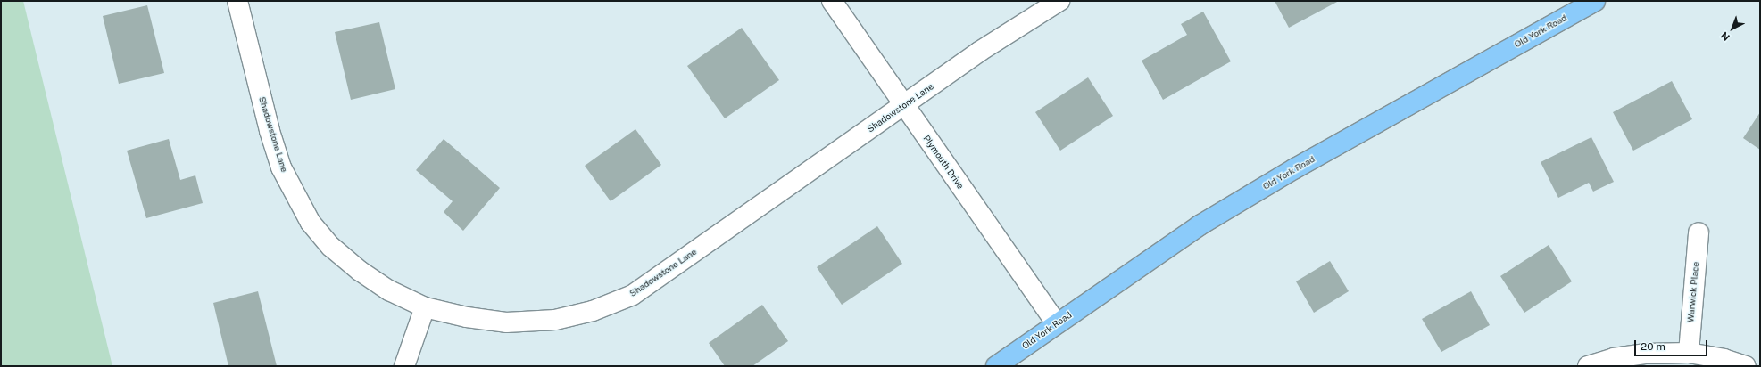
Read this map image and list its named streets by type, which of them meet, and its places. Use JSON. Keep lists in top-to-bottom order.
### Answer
{
  "streets": {
    "main road": ["Old York Road"],
    "street": ["Shadowstone Lane", "Plymouth Drive", "Warwick Place"]
  },
  "crossings": [
    ["Old York Road", "Plymouth Drive"],
    ["Shadowstone Lane", "Plymouth Drive"]
  ],
  "scale_bar": "20 m",
  "north": "bottom left"
}
